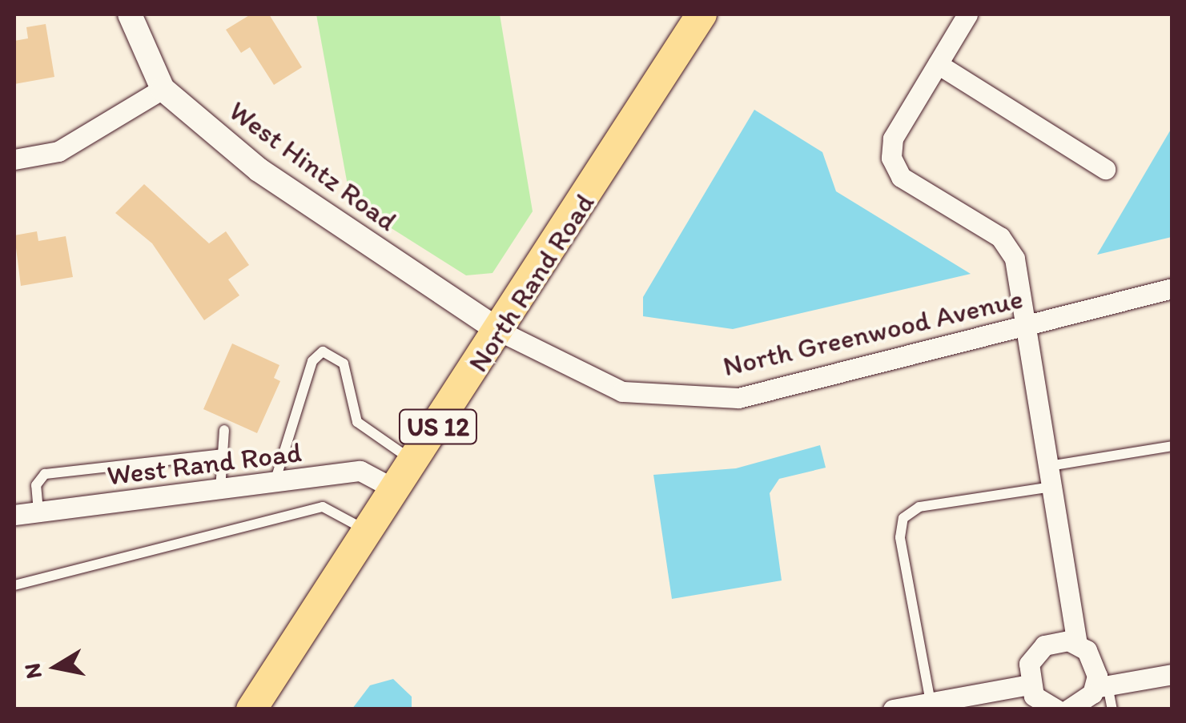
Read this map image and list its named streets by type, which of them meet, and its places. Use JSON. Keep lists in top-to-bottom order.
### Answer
{
  "streets": {
    "main road": ["North Rand Road", "US 12"],
    "street": ["West Hintz Road", "North Greenwood Avenue", "West Rand Road"]
  },
  "crossings": [
    ["West Hintz Road", "North Rand Road"],
    ["West Hintz Road", "North Greenwood Avenue"],
    ["North Rand Road", "North Greenwood Avenue"],
    ["North Rand Road", "West Rand Road"]
  ],
  "north": "left"
}
